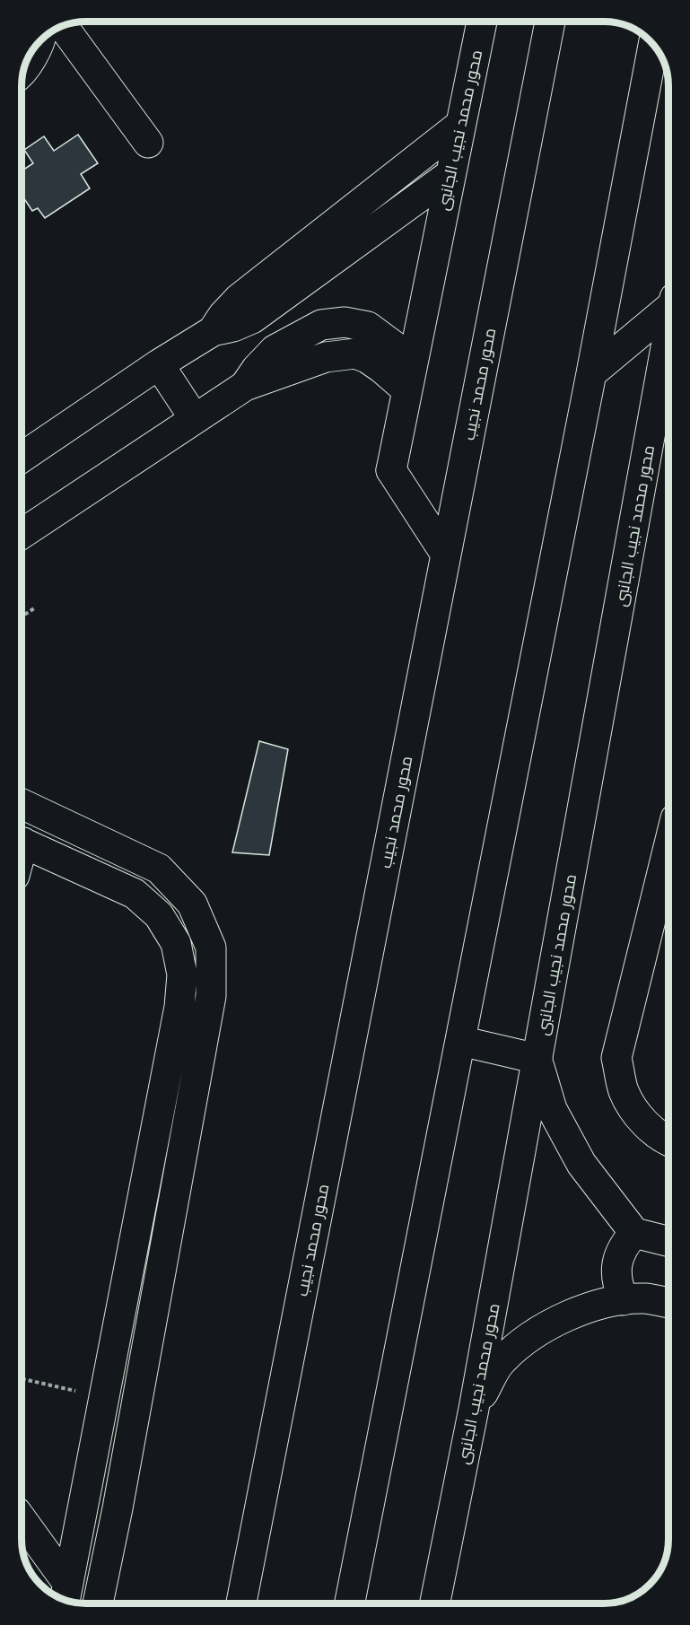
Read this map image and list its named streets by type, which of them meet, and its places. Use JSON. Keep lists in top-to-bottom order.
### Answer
{
  "streets": {
    "street": ["محور محمد نجيب الجانبى", "محور محمد نجيب"]
  },
  "crossings": [
    ["محور محمد نجيب الجانبى", "محور محمد نجيب"]
  ]
}
